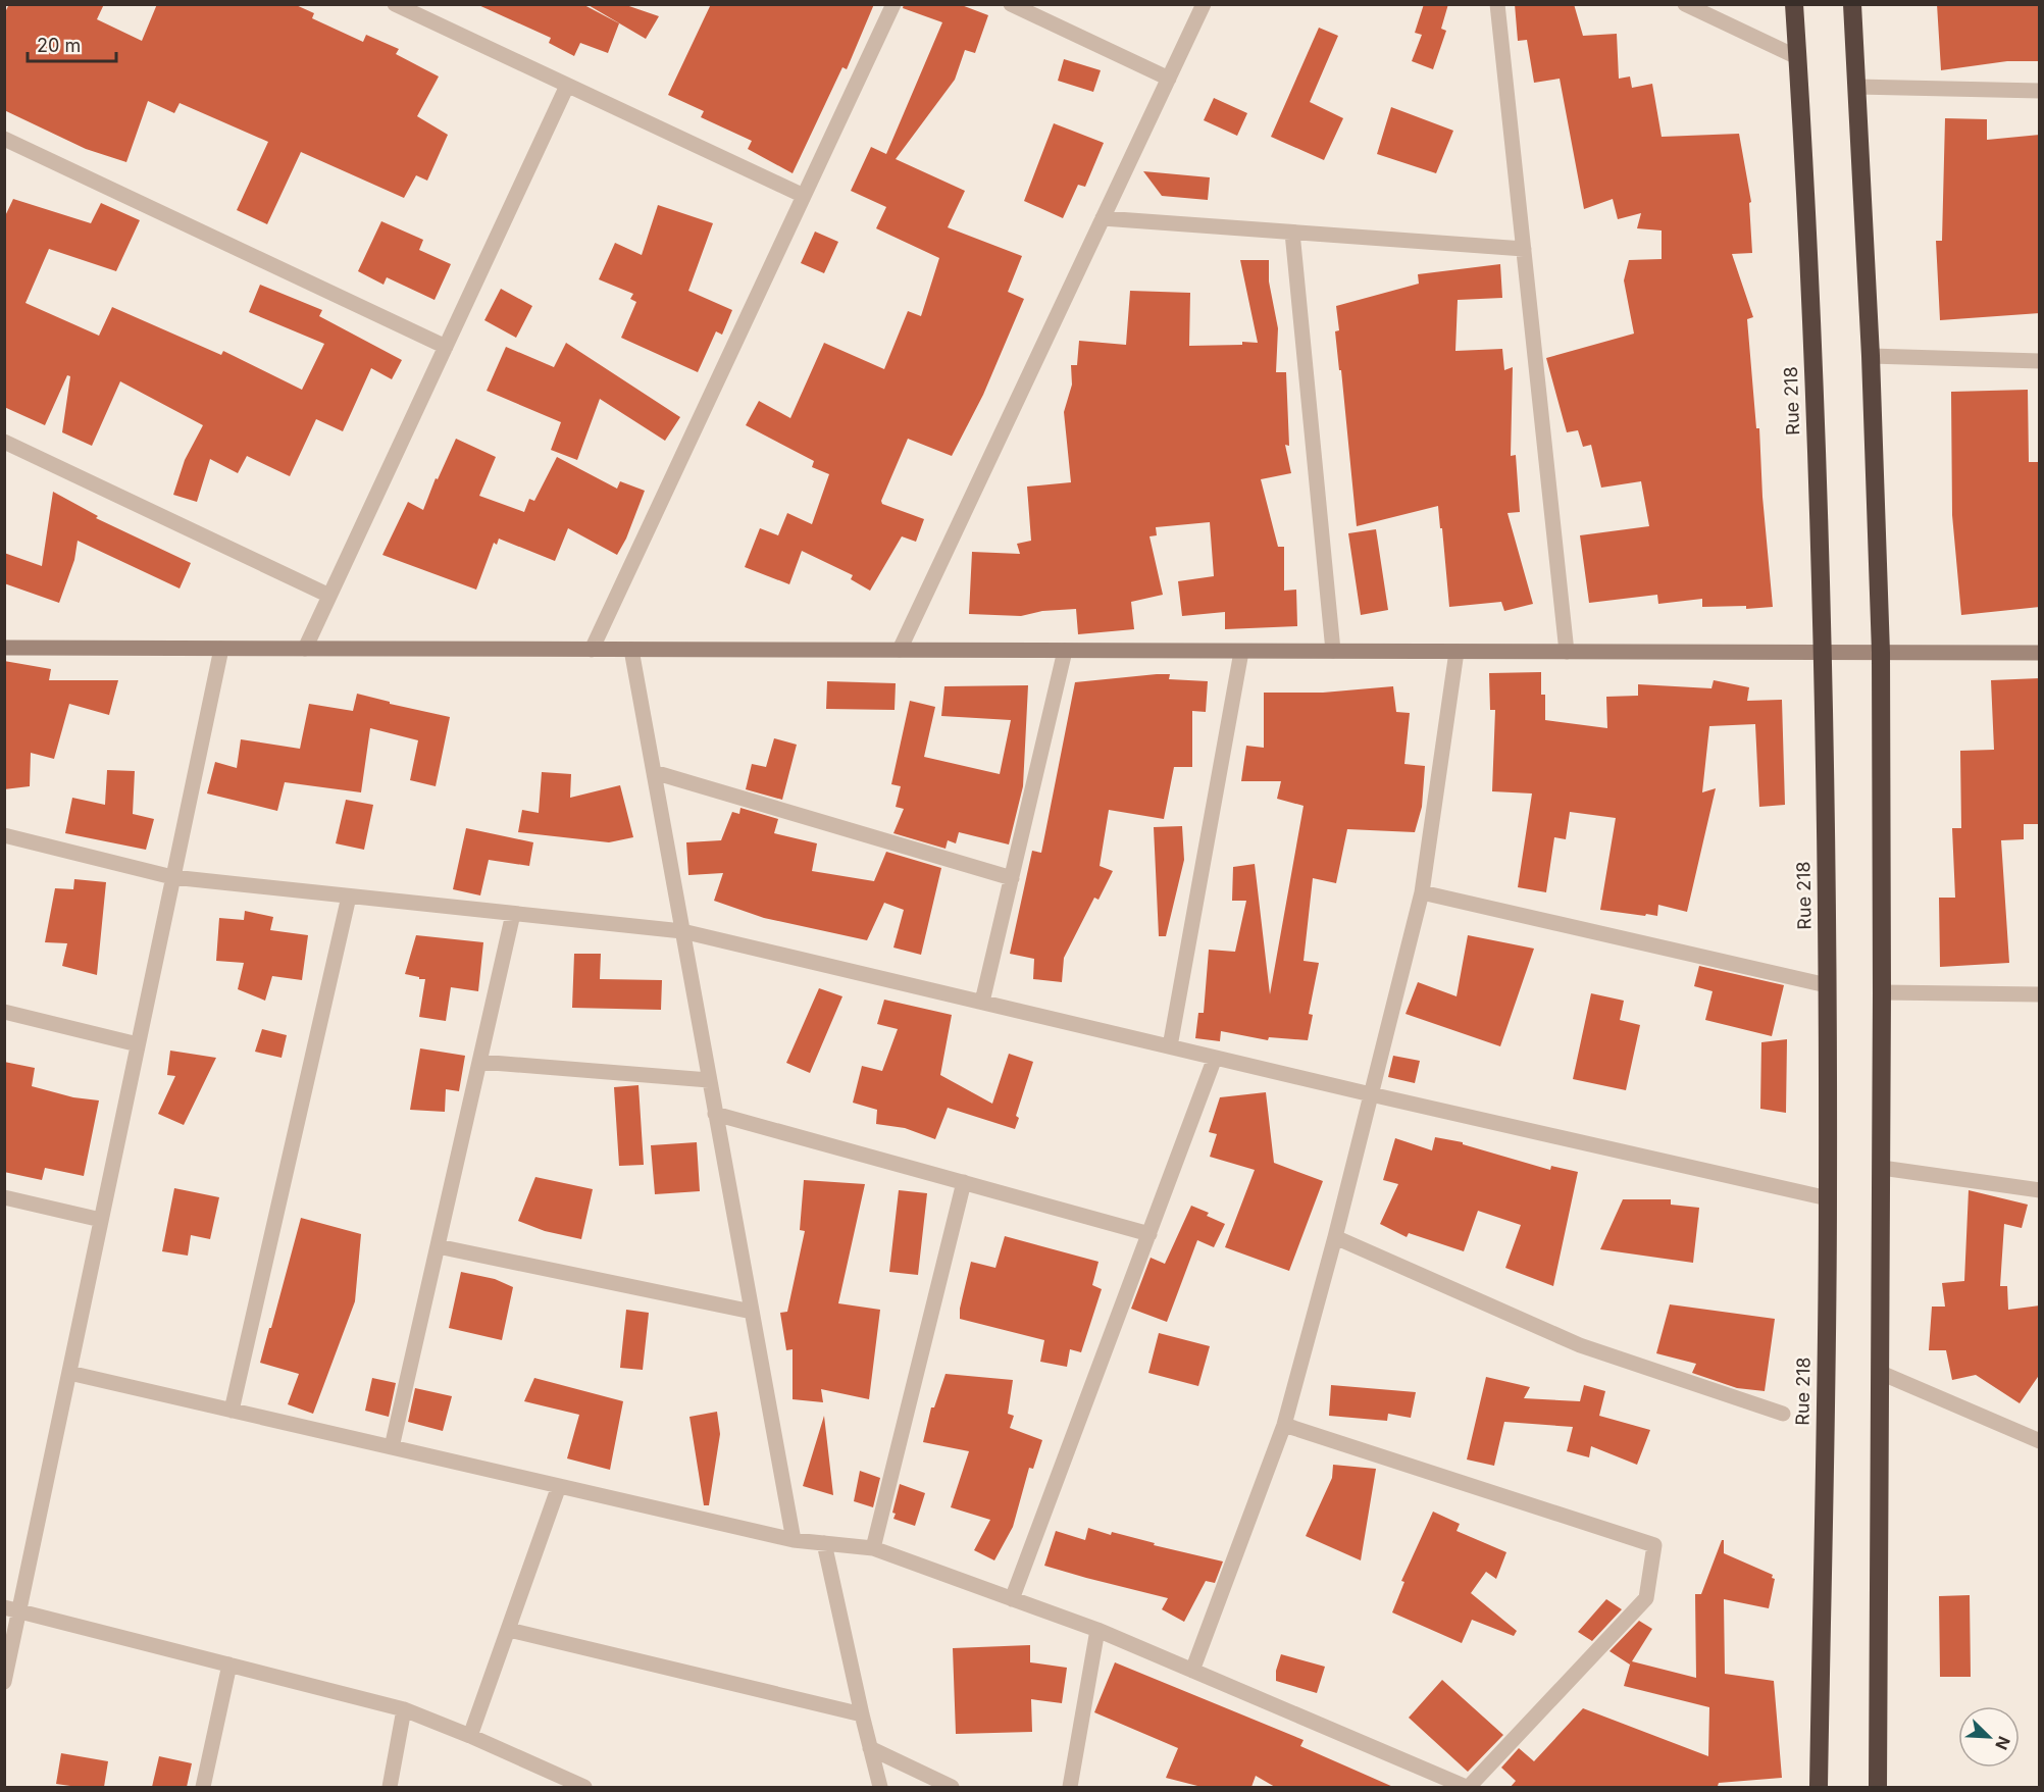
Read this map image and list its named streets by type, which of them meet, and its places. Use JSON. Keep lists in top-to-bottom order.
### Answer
{
  "streets": {
    "highway": ["Rue 218"]
  },
  "scale_bar": "20 m",
  "north": "bottom right"
}
